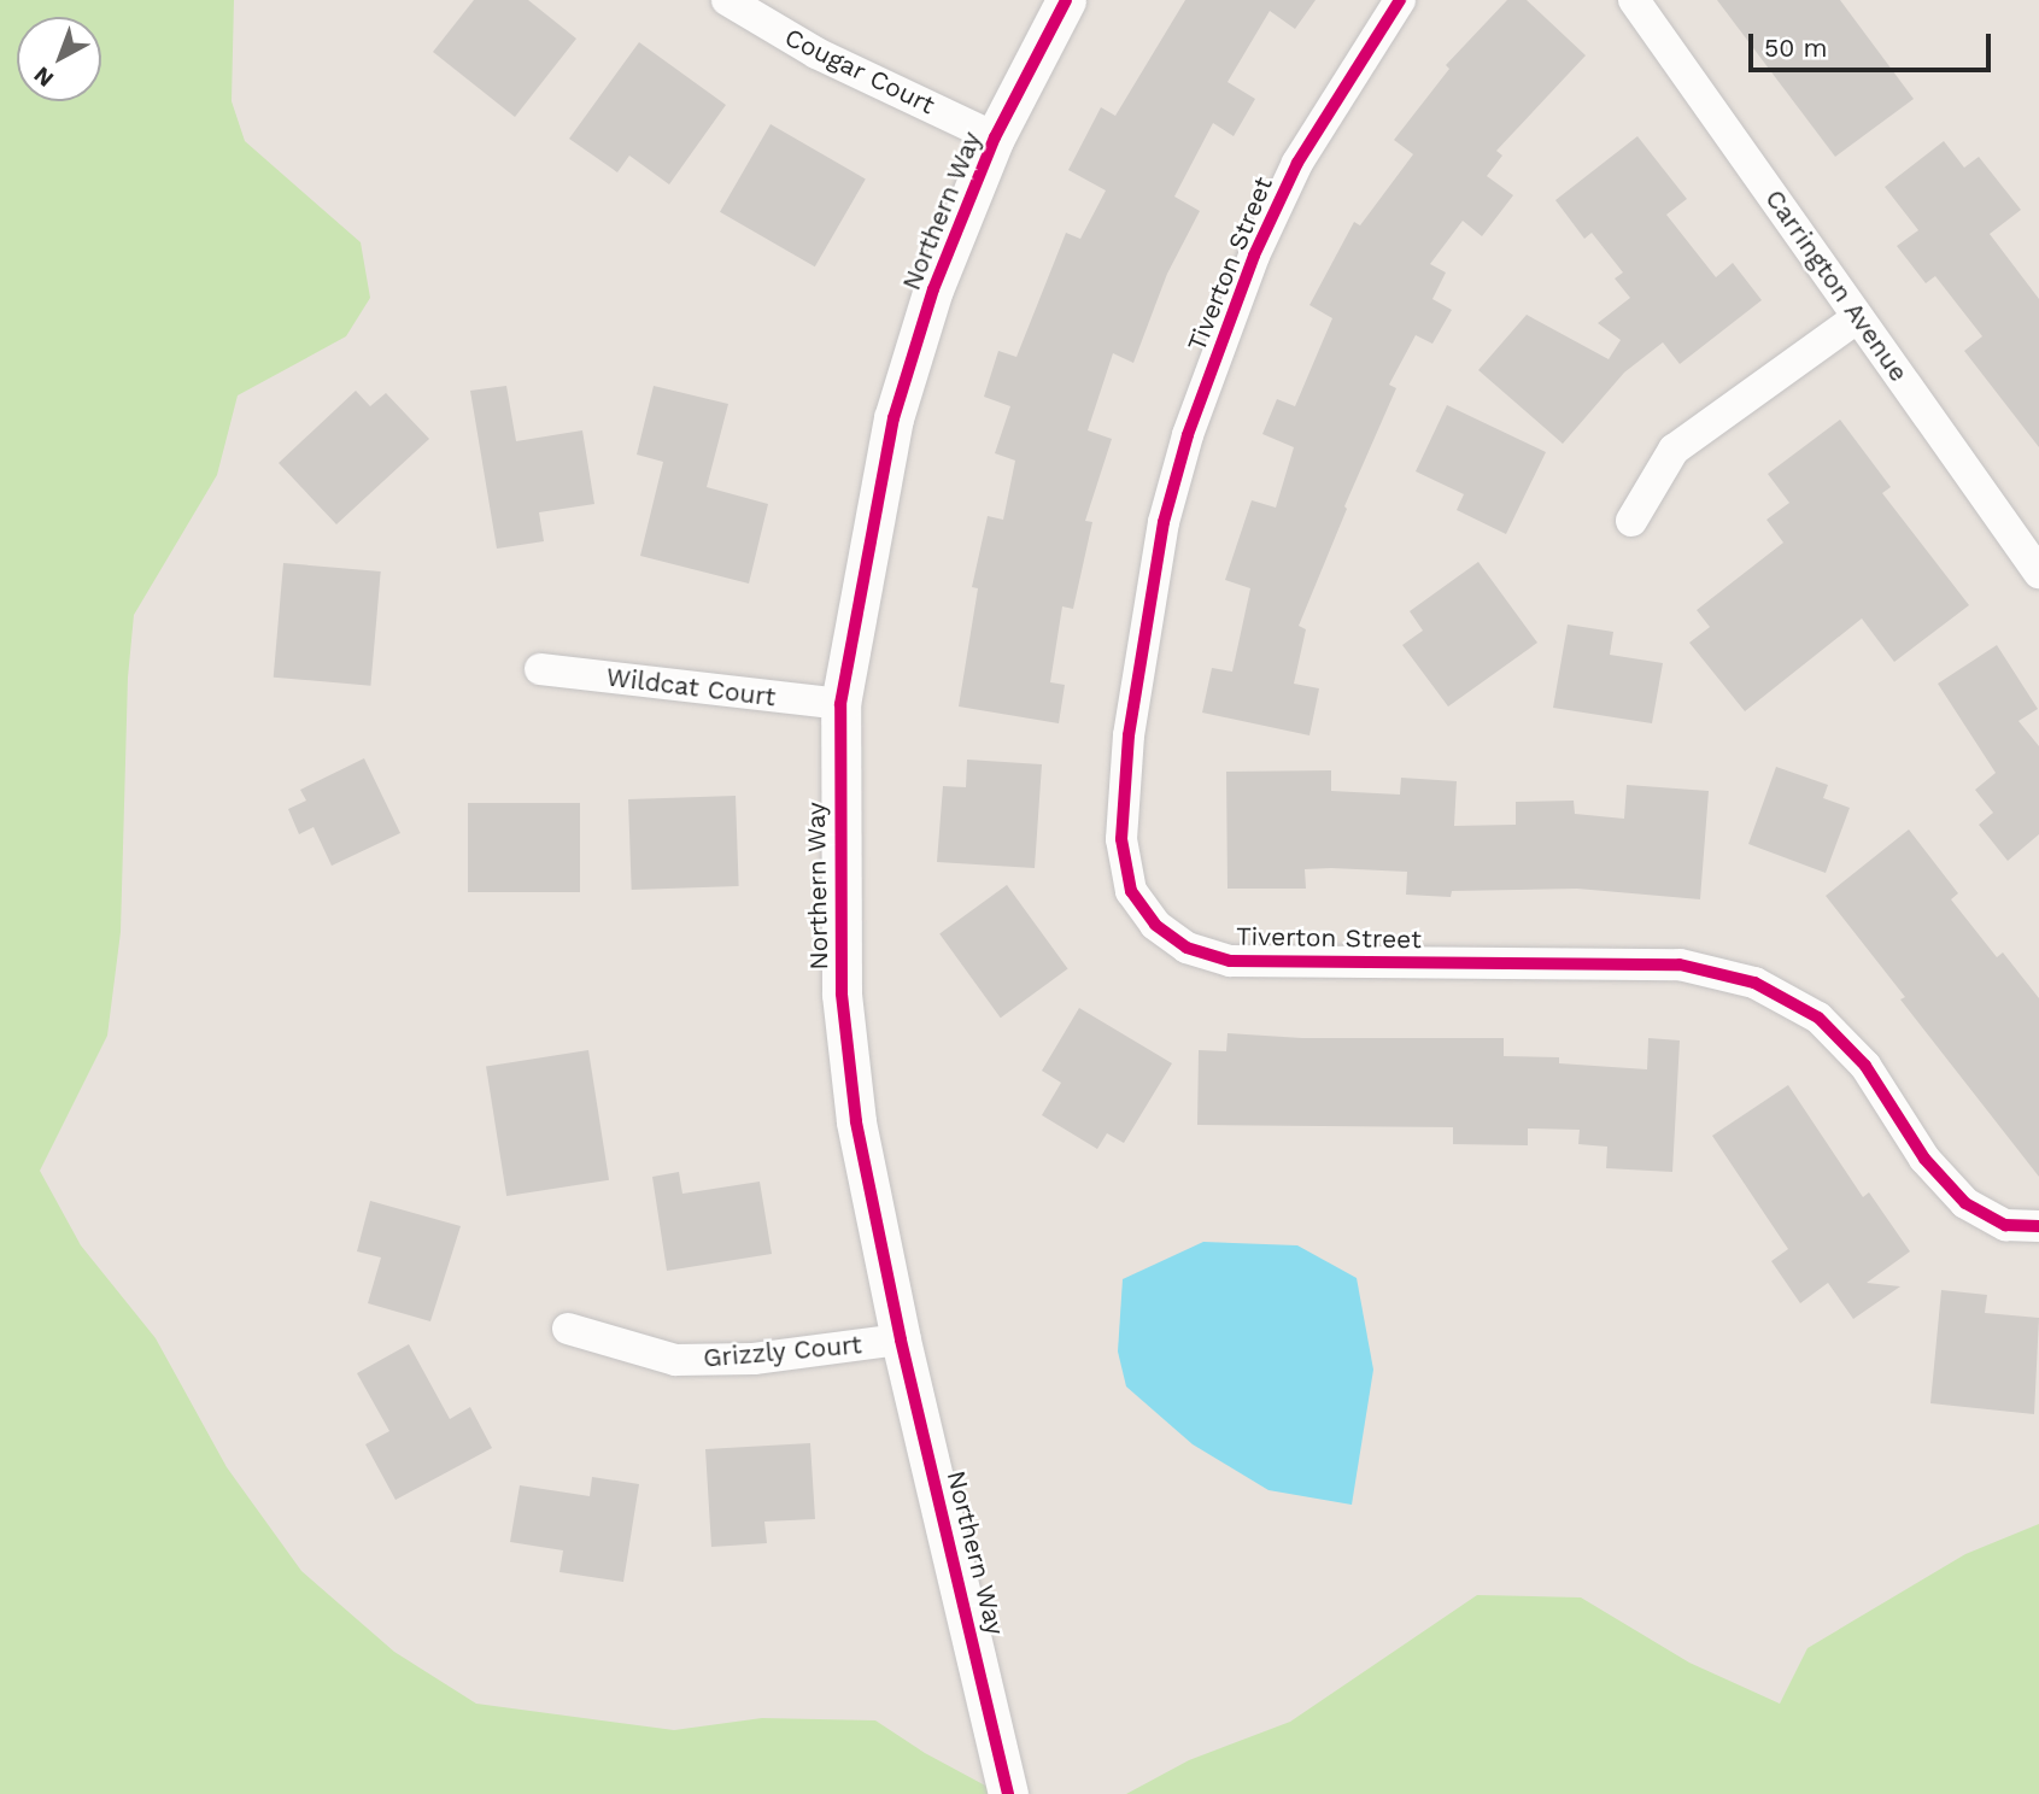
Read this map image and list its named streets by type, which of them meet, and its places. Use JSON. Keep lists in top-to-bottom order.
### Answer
{
  "streets": {
    "street": [
      "Cougar Court",
      "Northern Way",
      "Tiverton Street",
      "Carrington Avenue",
      "Wildcat Court",
      "Grizzly Court"
    ]
  },
  "crossings": [
    ["Cougar Court", "Northern Way"],
    ["Northern Way", "Wildcat Court"],
    ["Northern Way", "Grizzly Court"]
  ],
  "scale_bar": "50 m",
  "north": "bottom left"
}
